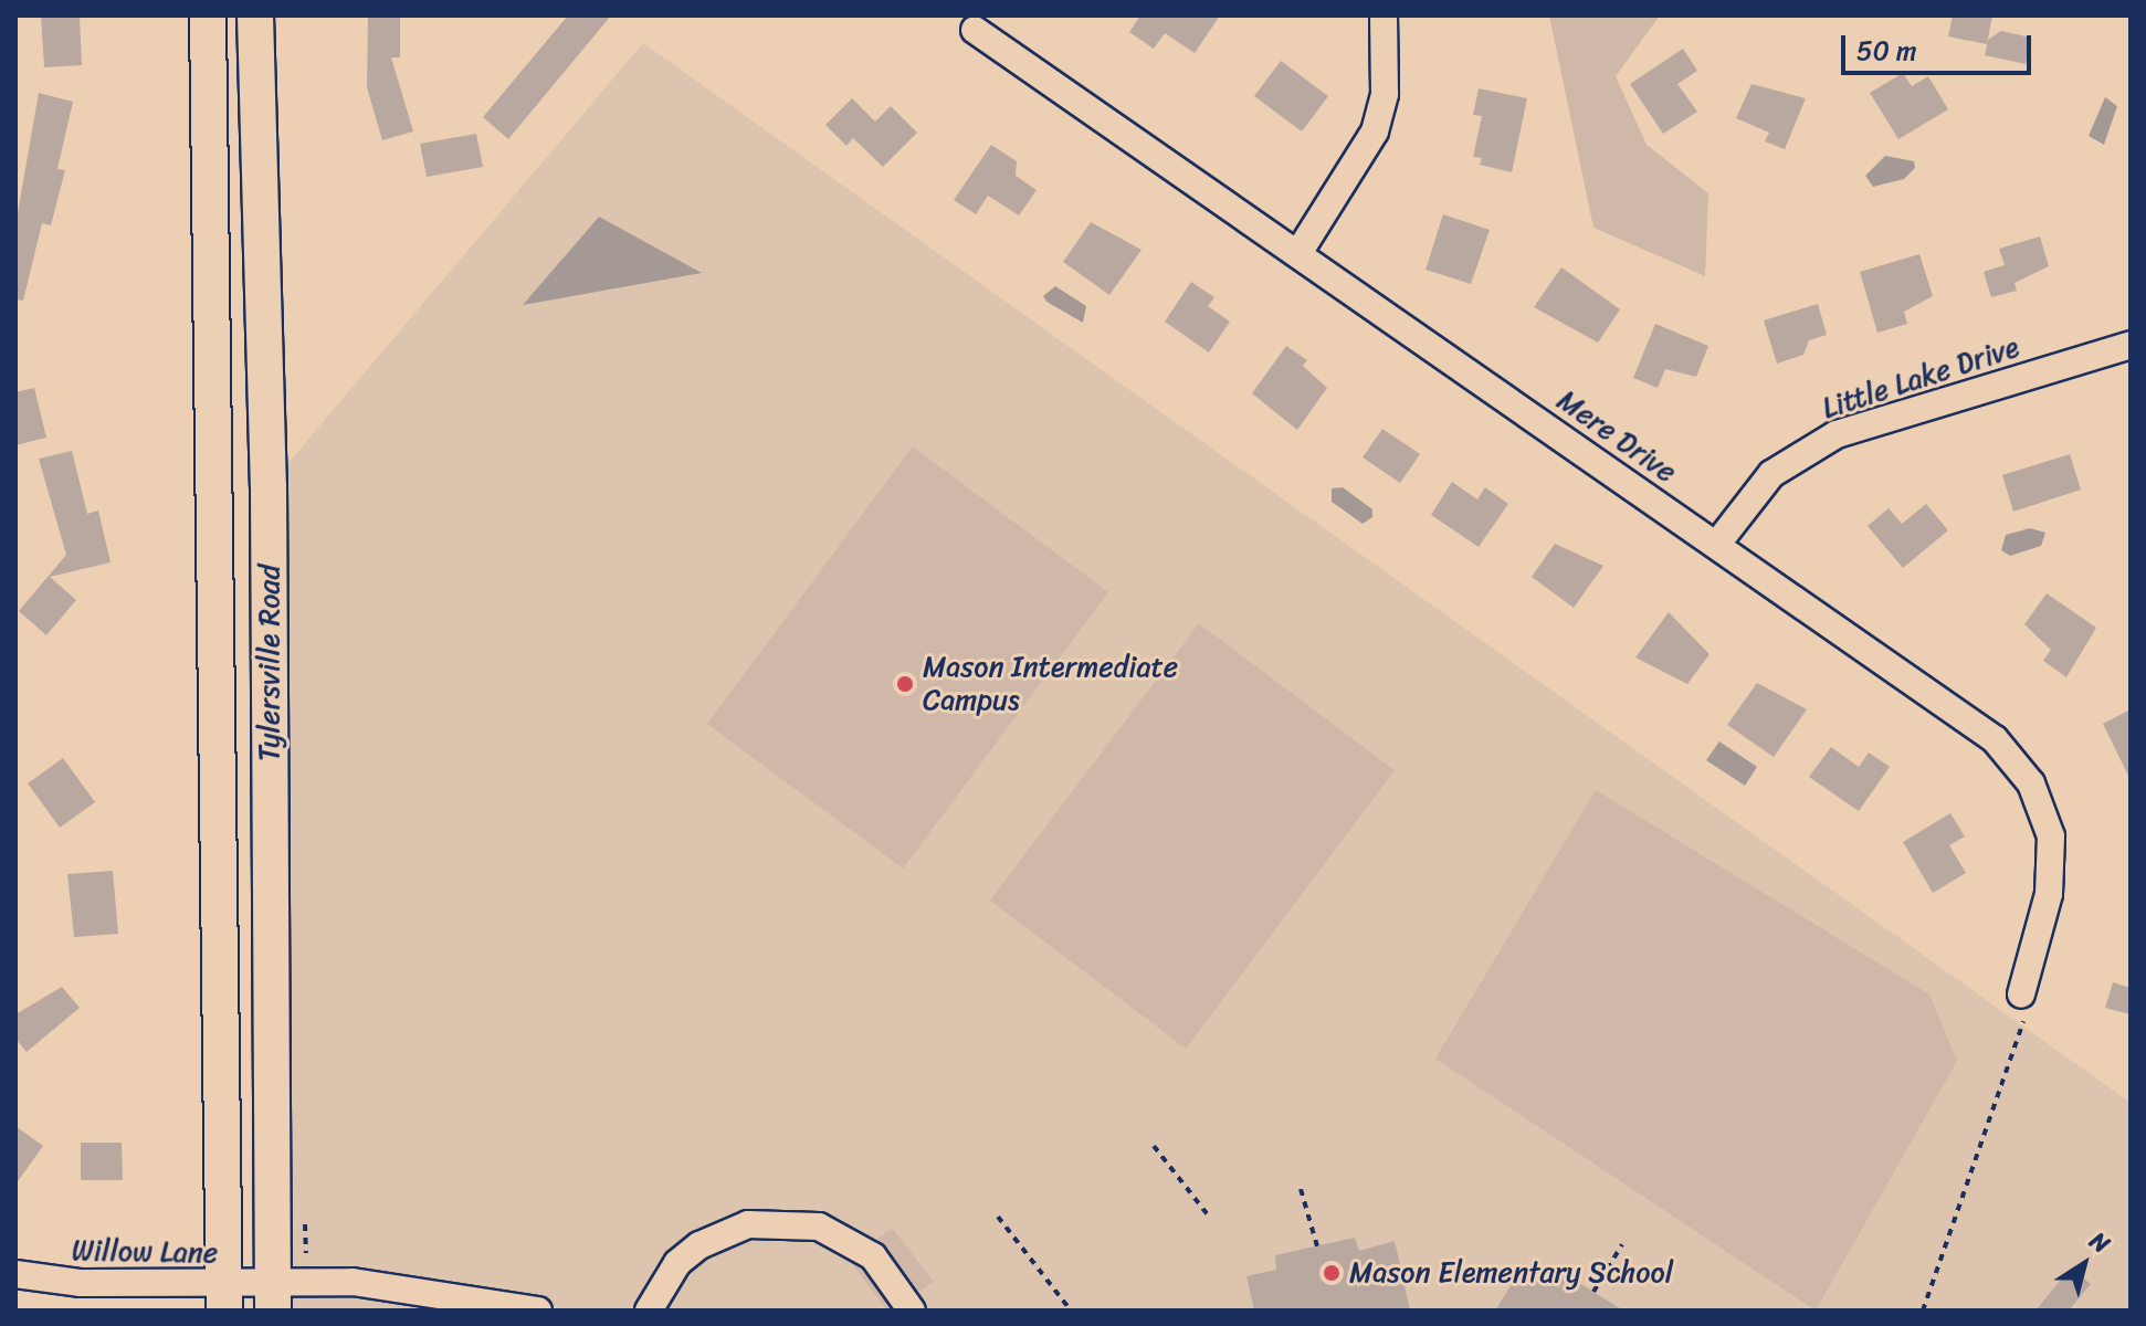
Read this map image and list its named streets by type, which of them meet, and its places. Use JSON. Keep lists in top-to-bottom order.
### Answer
{
  "streets": {
    "main road": ["Tylersville Road"],
    "street": ["Little Lake Drive", "Mere Drive", "Willow Lane"]
  },
  "crossings": [
    ["Little Lake Drive", "Mere Drive"],
    ["Tylersville Road", "Willow Lane"]
  ],
  "places": ["Mason Intermediate Campus", "Mason Elementary School"],
  "scale_bar": "50 m",
  "north": "top right"
}
